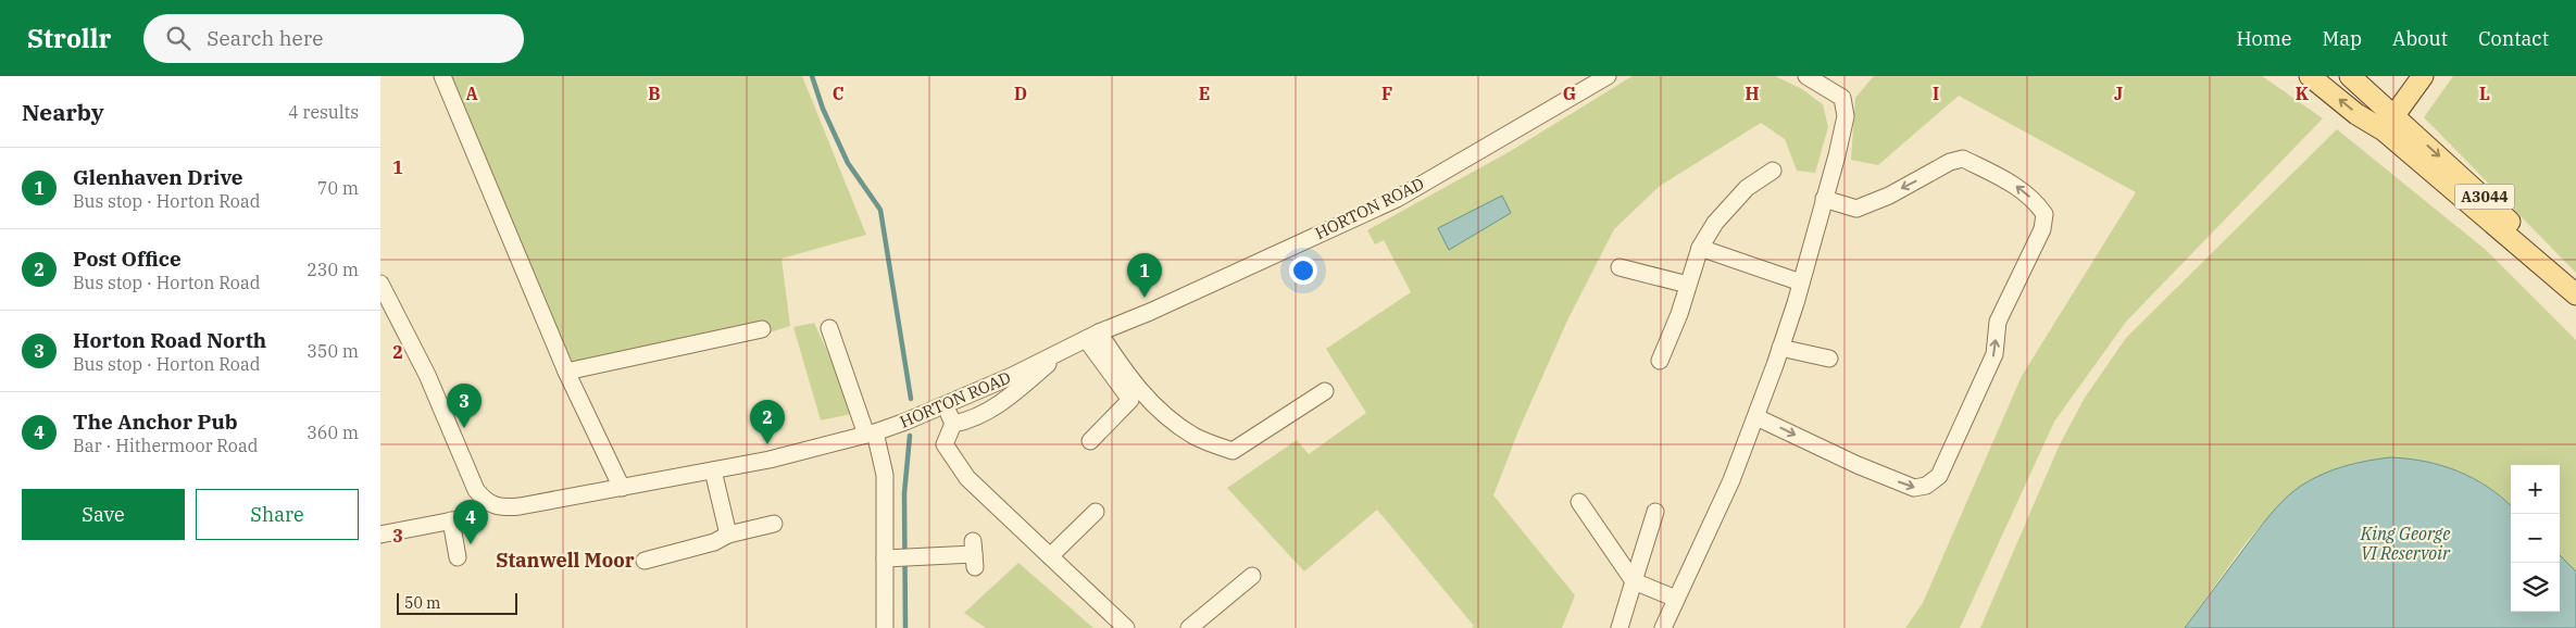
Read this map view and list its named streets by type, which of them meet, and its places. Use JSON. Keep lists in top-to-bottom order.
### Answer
{
  "streets": {
    "main road": ["A3044"],
    "street": ["HORTON ROAD"]
  },
  "districts": ["Stanwell Moor"],
  "water": ["King George VI Reservoir"],
  "scale_bar": "50 m",
  "page": {
    "header": "Strollr",
    "search": "Search here",
    "nav": [
      "Home",
      "Map",
      "About",
      "Contact"
    ],
    "heading": ["Nearby", "4 results"],
    "list": [
      {
        "mark": "1",
        "name": "Glenhaven Drive",
        "note": "Bus stop · Horton Road",
        "value": "70 m"
      },
      {
        "mark": "2",
        "name": "Post Office",
        "note": "Bus stop · Horton Road",
        "value": "230 m"
      },
      {
        "mark": "3",
        "name": "Horton Road North",
        "note": "Bus stop · Horton Road",
        "value": "350 m"
      },
      {
        "mark": "4",
        "name": "The Anchor Pub",
        "note": "Bar · Hithermoor Road",
        "value": "360 m"
      }
    ],
    "pins": [
      "1",
      "3",
      "2",
      "4"
    ],
    "map_buttons": ["+", "−"],
    "buttons": ["Save", "Share"],
    "scale": "50 m"
  },
  "grid": {
    "columns": [
      "A",
      "B",
      "C",
      "D",
      "E",
      "F",
      "G",
      "H",
      "I",
      "J",
      "K",
      "L"
    ],
    "rows": ["1", "2", "3"]
  }
}
